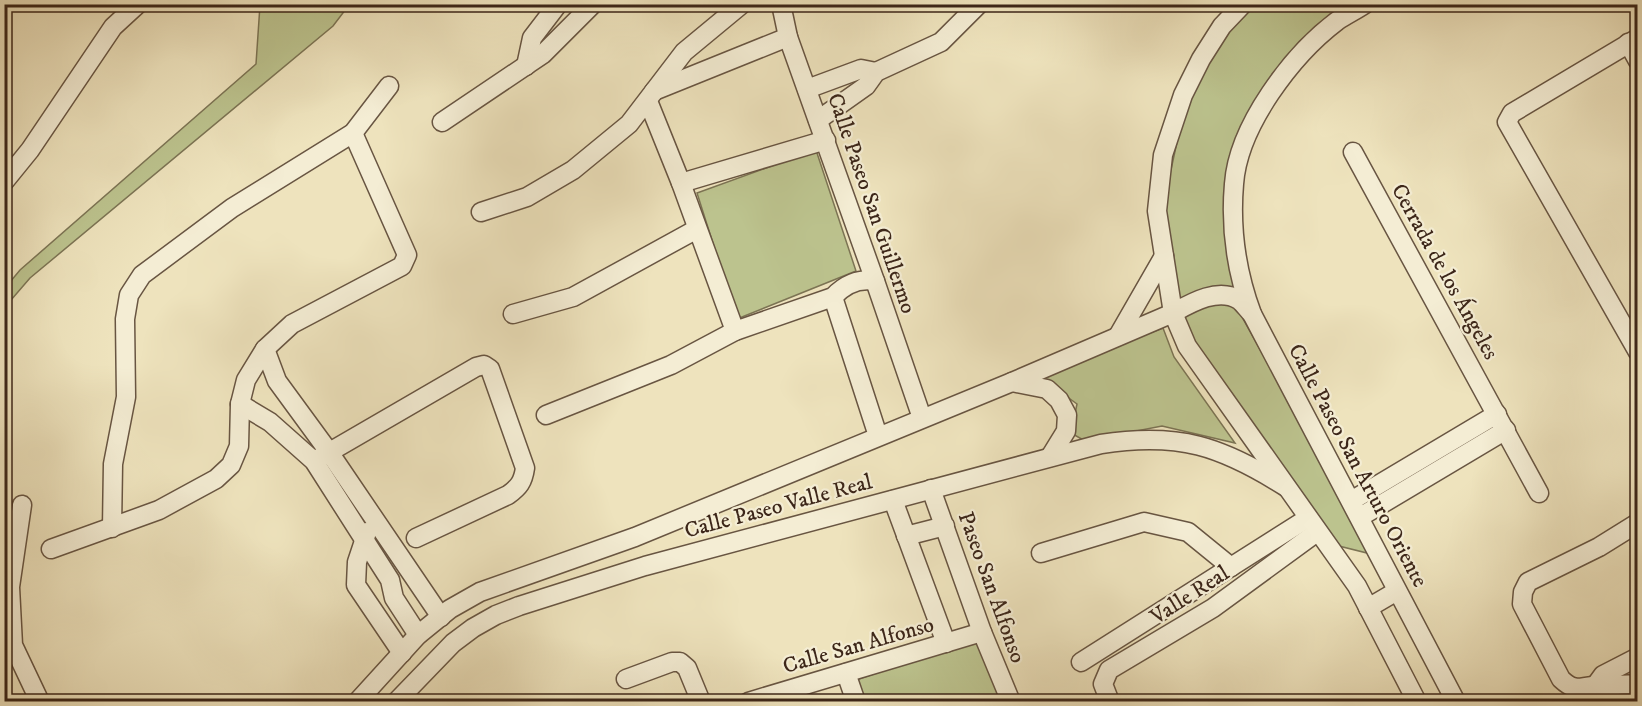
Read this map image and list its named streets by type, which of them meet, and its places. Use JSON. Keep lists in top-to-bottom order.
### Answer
{
  "streets": {
    "street": [
      "Calle Paseo San Guillermo",
      "Cerrada de los Ángeles",
      "Calle Paseo San Arturo Oriente",
      "Calle Paseo Valle Real",
      "Paseo San Alfonso",
      "Valle Real",
      "Calle San Alfonso"
    ]
  },
  "crossings": [
    ["Calle Paseo San Guillermo", "Calle Paseo Valle Real"],
    ["Calle Paseo San Arturo Oriente", "Calle Paseo Valle Real"],
    ["Calle Paseo Valle Real", "Paseo San Alfonso"],
    ["Paseo San Alfonso", "Calle San Alfonso"]
  ]
}
